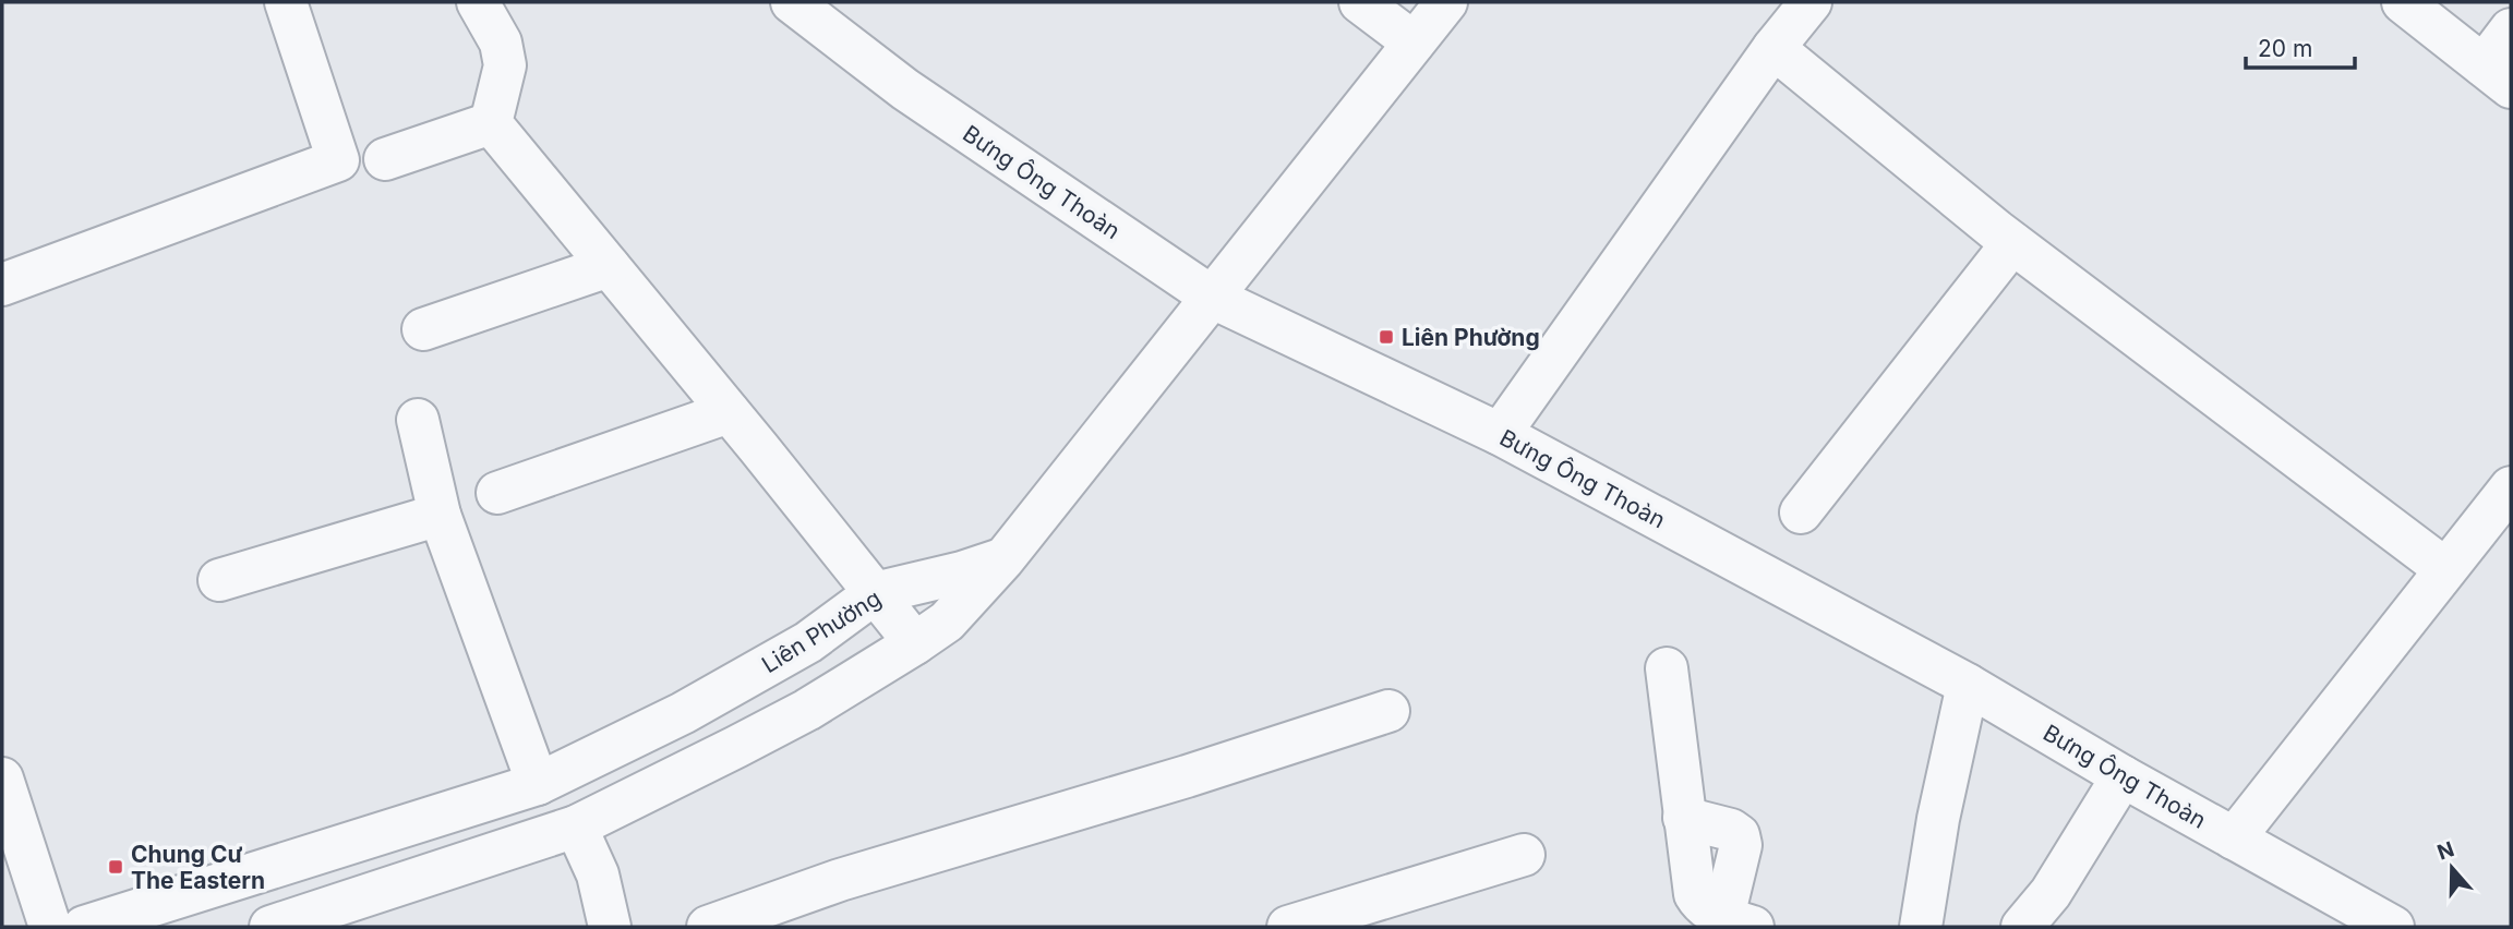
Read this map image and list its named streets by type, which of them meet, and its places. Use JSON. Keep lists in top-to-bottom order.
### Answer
{
  "streets": {
    "street": ["Bưng Ông Thoàn", "Liên Phường"]
  },
  "places": {
    "transit": ["Liên Phường", "Chung Cư The Eastern"]
  },
  "scale_bar": "20 m",
  "north": "top"
}
